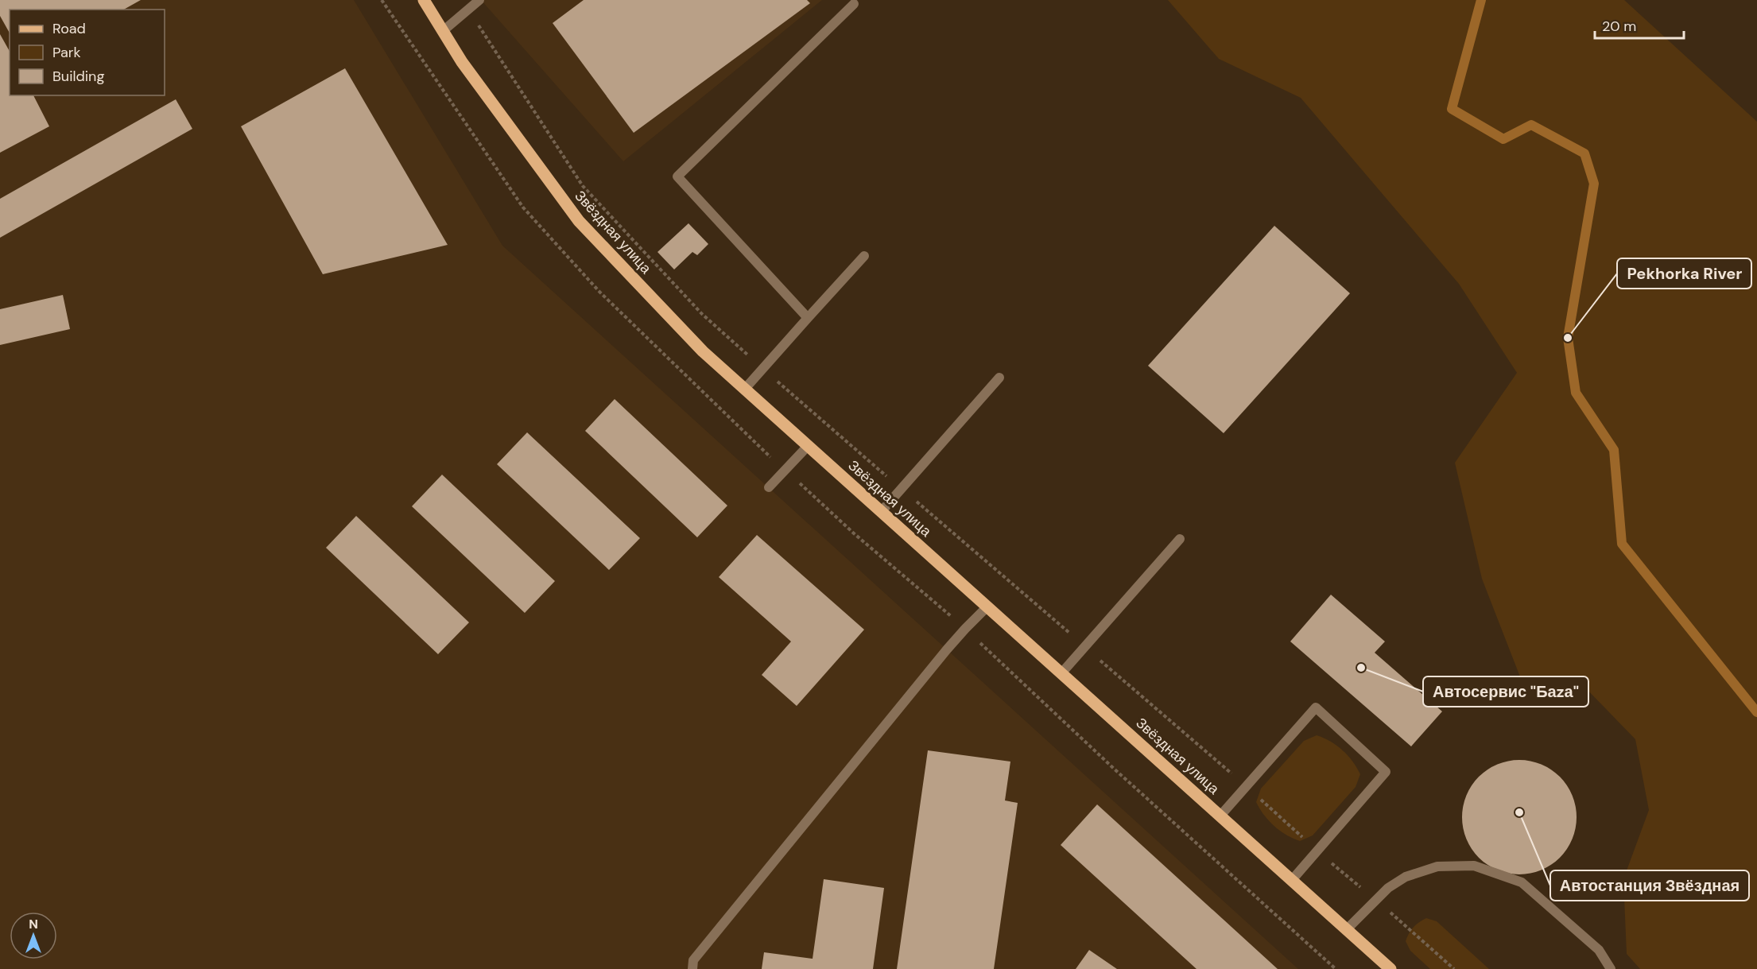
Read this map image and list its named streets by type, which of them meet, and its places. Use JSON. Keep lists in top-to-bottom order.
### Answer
{
  "streets": {
    "main road": ["Звёздная улица"]
  },
  "places": ["Pekhorka River", "Автосервис \"Баzа\"", "Автостанция Звёздная"],
  "legend": ["Road", "Park", "Building"],
  "scale_bar": "20 m",
  "north": "top"
}
